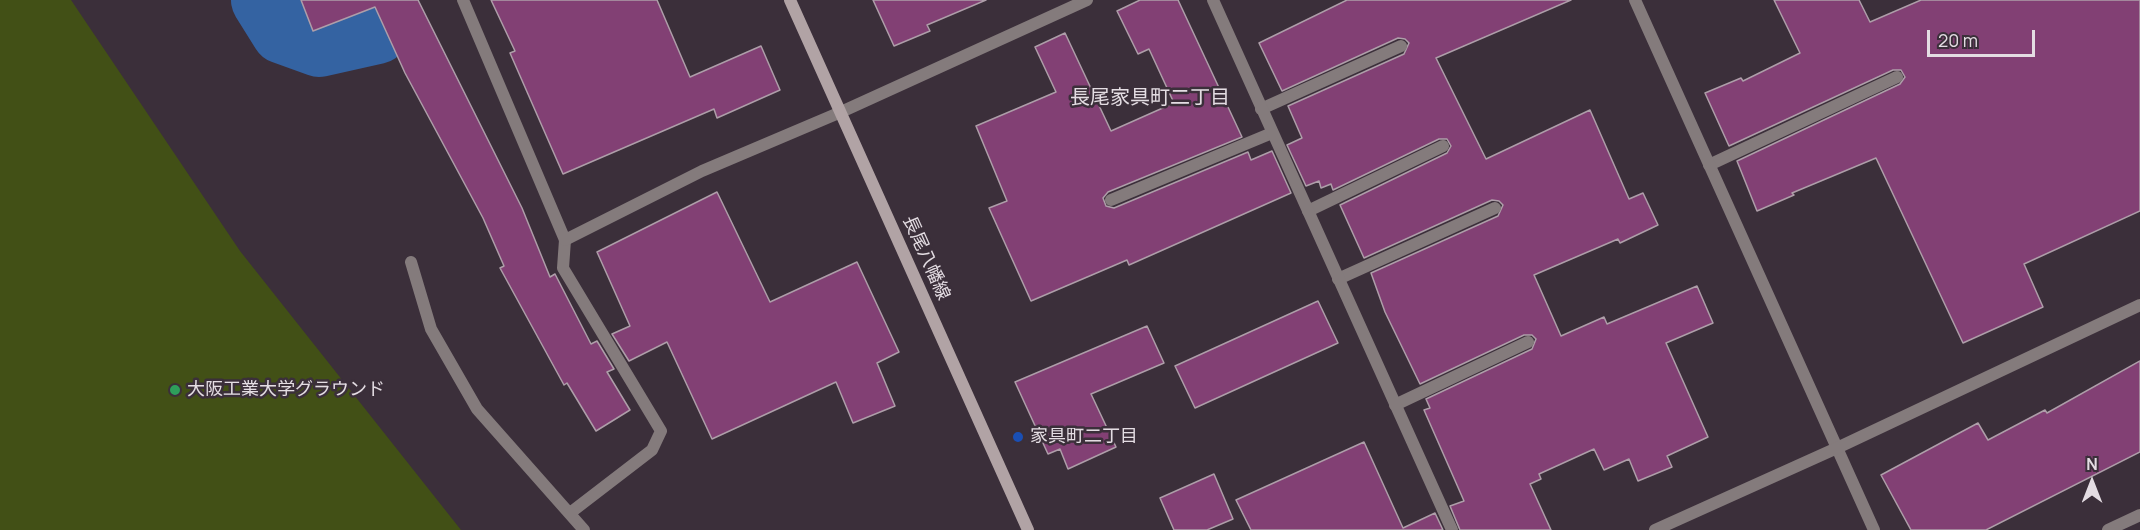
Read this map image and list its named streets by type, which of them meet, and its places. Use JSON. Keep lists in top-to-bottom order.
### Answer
{
  "streets": {
    "main road": ["長尾八幡線"]
  },
  "districts": ["長尾家具町二丁目"],
  "places": ["大阪工業大学グラウンド", "家具町二丁目"],
  "scale_bar": "20 m",
  "north": "top"
}
